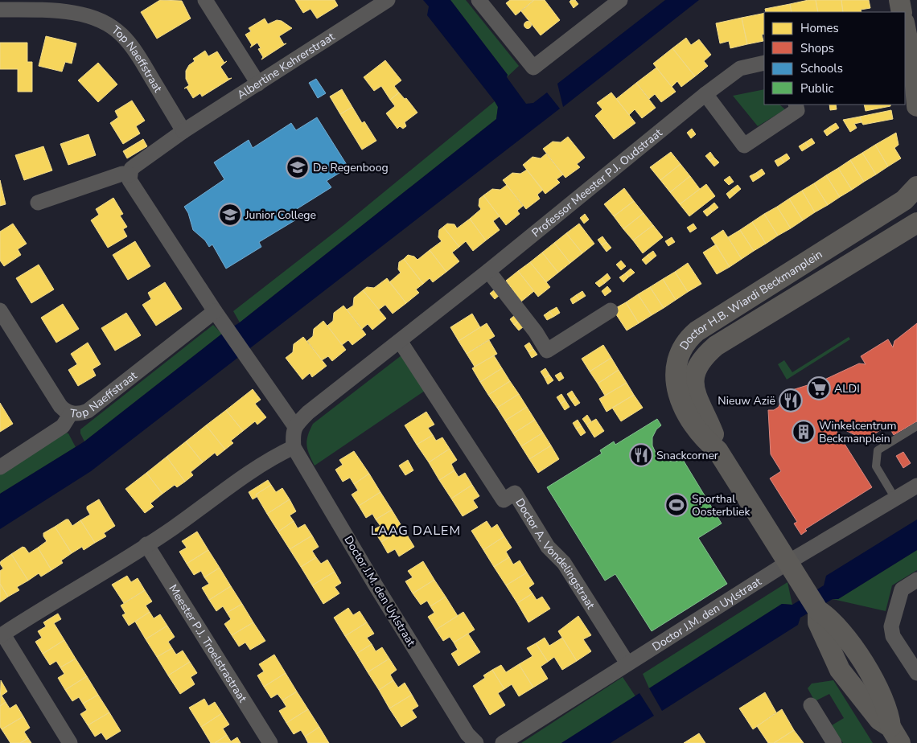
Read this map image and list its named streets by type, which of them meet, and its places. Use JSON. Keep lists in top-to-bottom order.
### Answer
{
  "streets": {
    "street": [
      "Top Naeffstraat",
      "Albertine Kehrerstraat",
      "Professor Meester P.J. Oudstraat",
      "Doctor H.B. Wiardi Beckmanplein",
      "Doctor A. Vondelingstraat",
      "Doctor J.M. den Uylstraat",
      "Meester P.J. Troelstrastraat"
    ]
  },
  "crossings": [
    ["Top Naeffstraat", "Albertine Kehrerstraat"],
    ["Top Naeffstraat", "Doctor J.M. den Uylstraat"],
    ["Professor Meester P.J. Oudstraat", "Doctor A. Vondelingstraat"],
    ["Professor Meester P.J. Oudstraat", "Doctor J.M. den Uylstraat"],
    ["Professor Meester P.J. Oudstraat", "Meester P.J. Troelstrastraat"],
    ["Doctor H.B. Wiardi Beckmanplein", "Doctor J.M. den Uylstraat"],
    ["Doctor A. Vondelingstraat", "Doctor J.M. den Uylstraat"]
  ],
  "districts": ["LAAG DALEM"],
  "places": {
    "school or university": ["De Regenboog", "Junior College"],
    "supermarket": ["ALDI"],
    "restaurant": ["Nieuw Azië", "Snackcorner"],
    "building": ["Winkelcentrum Beckmanplein"],
    "sports": ["Sporthal Oosterbliek"]
  },
  "legend": [
    "Homes",
    "Shops",
    "Schools",
    "Public"
  ]
}
